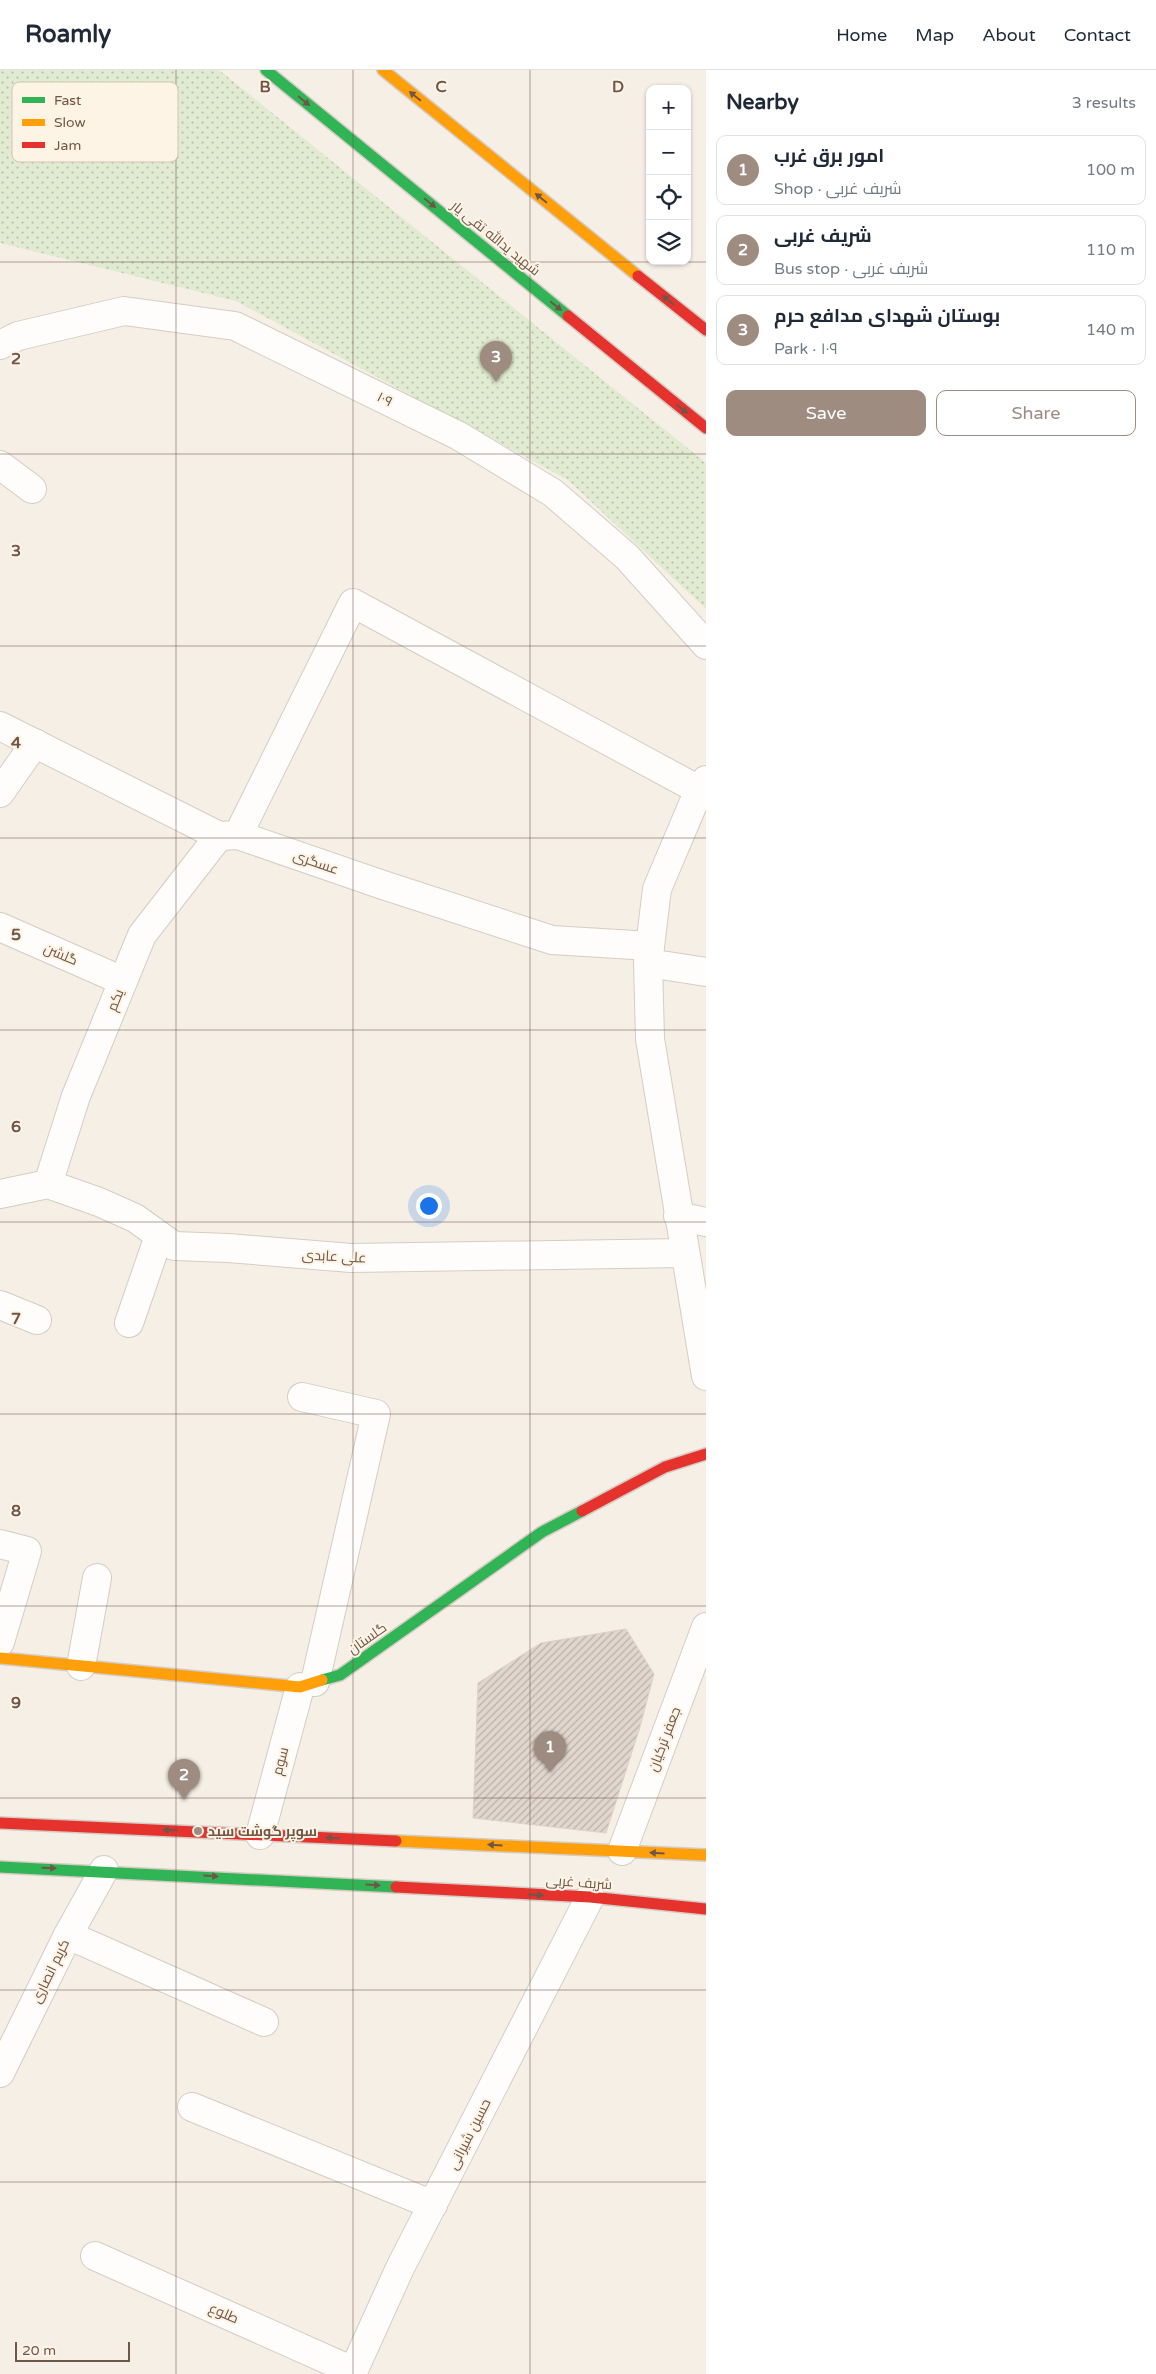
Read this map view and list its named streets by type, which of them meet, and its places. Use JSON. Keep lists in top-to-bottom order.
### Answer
{
  "streets": {
    "street": [
      "شهید یدالله تقی یار",
      "۱۰۹",
      "عسگری",
      "گلشن",
      "یکم",
      "علی عابدی",
      "گلستان",
      "جعفر ترکیان",
      "سوم",
      "شریف غربی",
      "کریم انصاری",
      "حسین شیرانی",
      "طلوع"
    ]
  },
  "crossings": [
    ["عسگری", "یکم"],
    ["گلشن", "یکم"],
    ["یکم", "علی عابدی"],
    ["گلستان", "سوم"],
    ["شریف غربی", "کریم انصاری"],
    ["شریف غربی", "حسین شیرانی"],
    ["حسین شیرانی", "طلوع"]
  ],
  "places": ["سوپر گوشت سید"],
  "legend": ["Fast", "Slow", "Jam"],
  "scale_bar": "20 m",
  "page": {
    "header": "Roamly",
    "nav": [
      "Home",
      "Map",
      "About",
      "Contact"
    ],
    "heading": ["Nearby", "3 results"],
    "map_buttons": ["+", "−"],
    "list": [
      {
        "mark": "1",
        "name": "امور برق غرب",
        "note": "Shop · شریف غربی",
        "value": "100 m"
      },
      {
        "mark": "2",
        "name": "شریف غربی",
        "note": "Bus stop · شریف غربی",
        "value": "110 m"
      },
      {
        "mark": "3",
        "name": "بوستان شهدای مدافع حرم",
        "note": "Park · ۱۰۹",
        "value": "140 m"
      }
    ],
    "pins": ["3", "1", "2"],
    "buttons": ["Save", "Share"],
    "scale": "20 m"
  },
  "grid": {
    "columns": ["B", "C", "D"],
    "rows": [
      "2",
      "3",
      "4",
      "5",
      "6",
      "7",
      "8",
      "9"
    ]
  }
}
